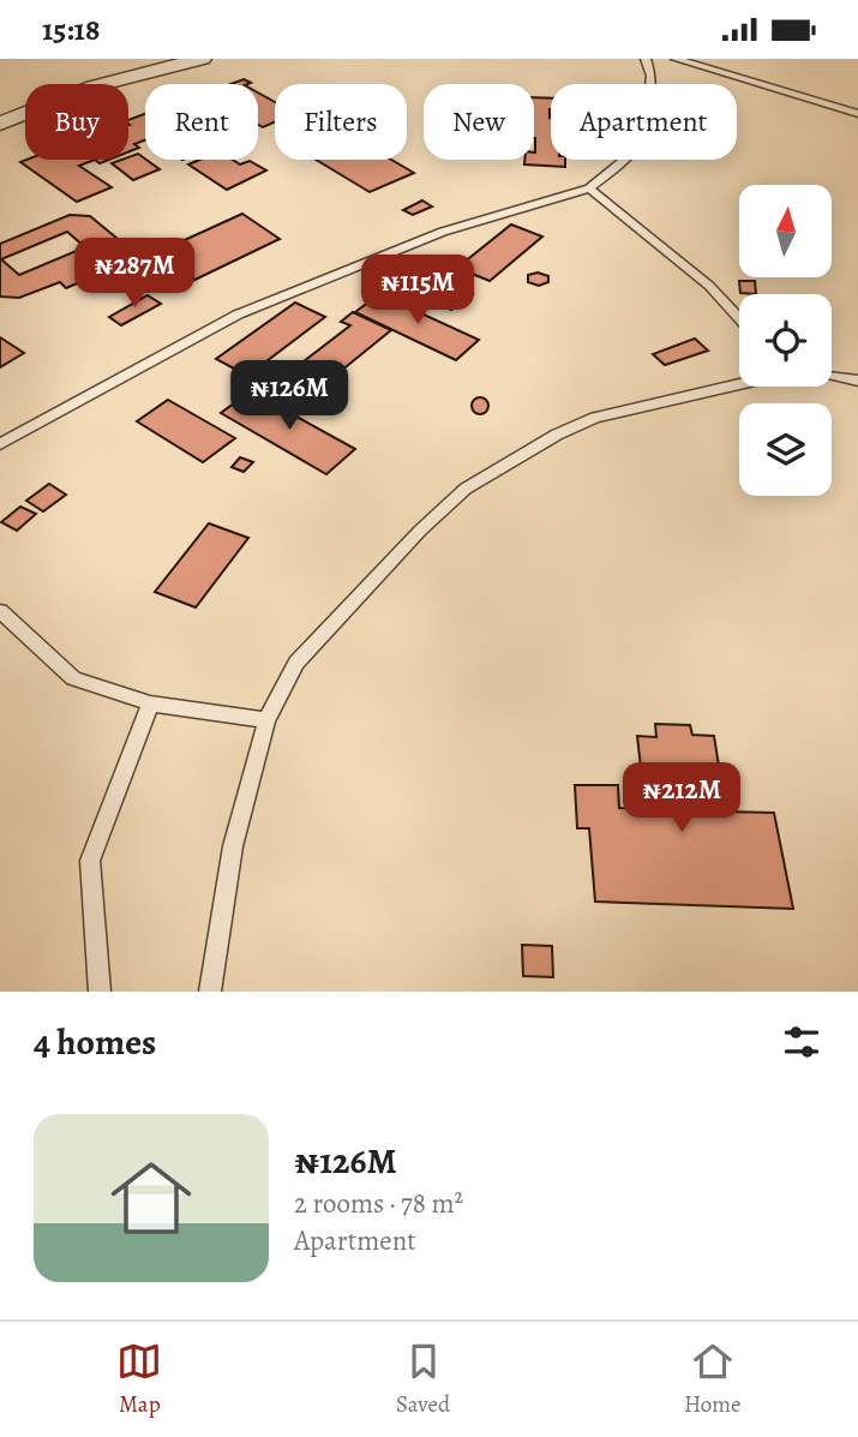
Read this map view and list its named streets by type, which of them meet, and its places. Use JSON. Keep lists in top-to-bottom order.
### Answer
{
  "north": "top",
  "page": {
    "status": "15:18",
    "chip": [
      "Buy",
      "Rent",
      "Filters",
      "New",
      "Apartment"
    ],
    "price": [
      "₦287M",
      "₦115M",
      "₦126M",
      "₦212M"
    ],
    "heading": "4 homes",
    "list": [
      {
        "name": "₦126M",
        "note": "2 rooms · 78 m² · Apartment"
      }
    ],
    "tabs": ["Map", "Saved", "Home"]
  }
}
